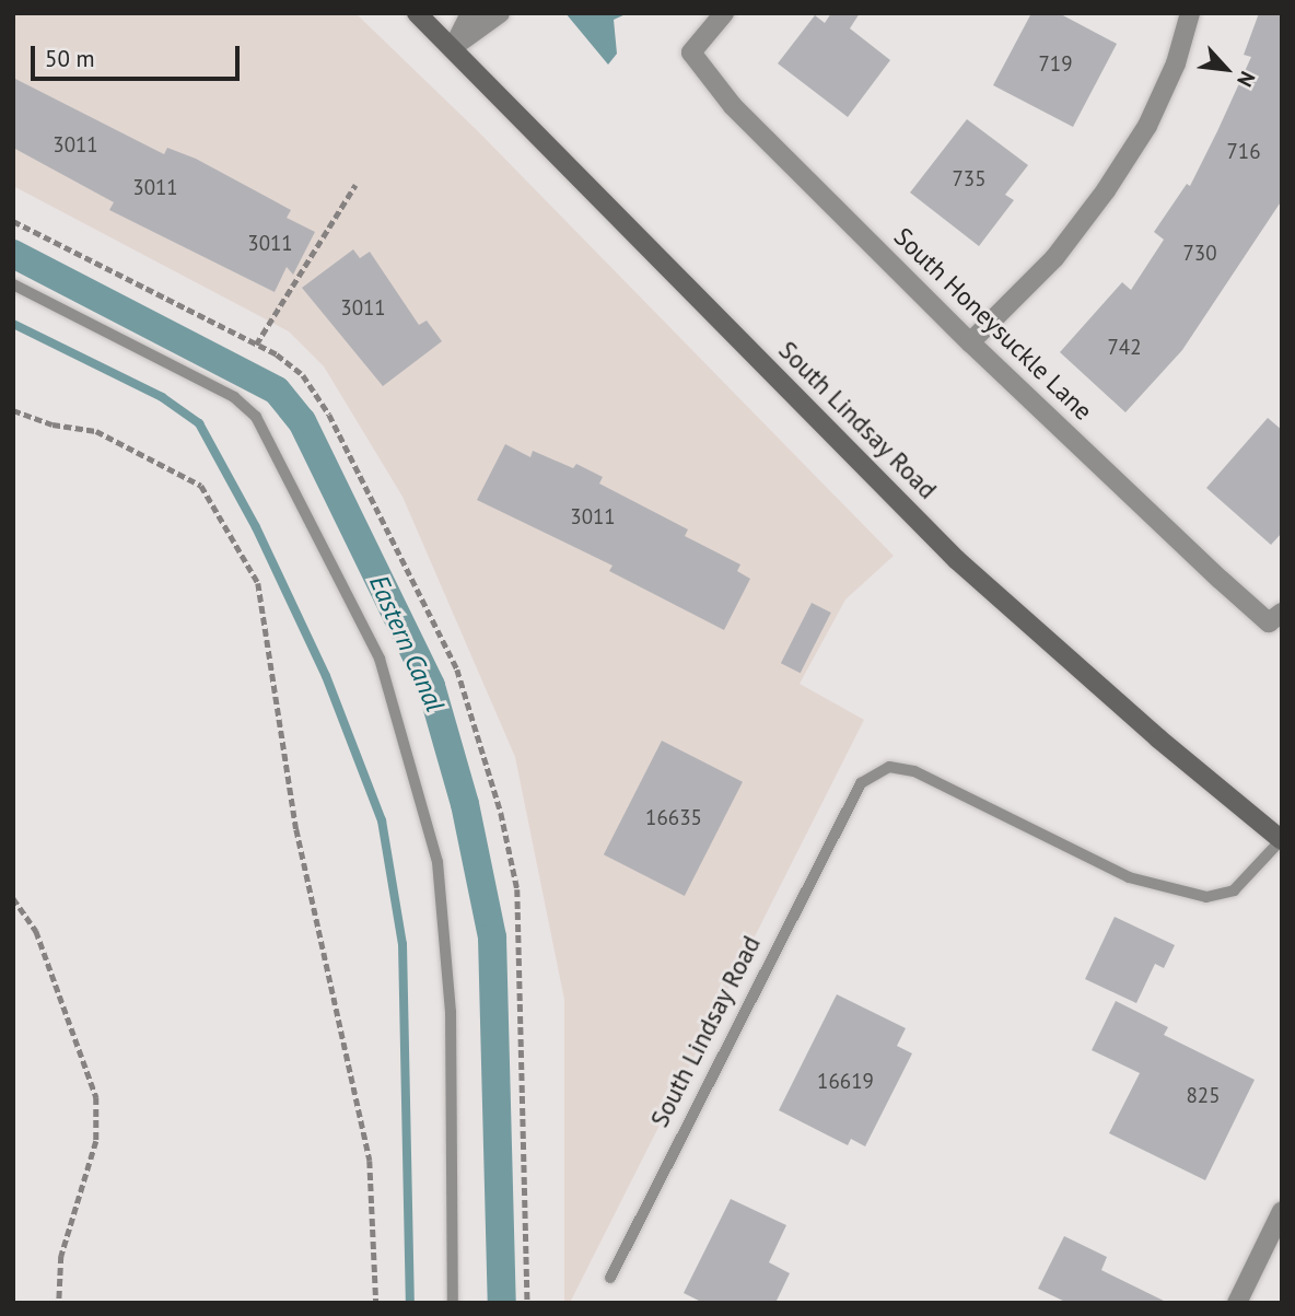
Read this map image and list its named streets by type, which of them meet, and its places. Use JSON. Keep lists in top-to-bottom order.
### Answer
{
  "streets": {
    "main road": ["South Lindsay Road"],
    "street": ["South Honeysuckle Lane"]
  },
  "water": ["Eastern Canal"],
  "house_numbers": [
    "719",
    "3011",
    "716",
    "735",
    "3011",
    "3011",
    "730",
    "3011",
    "742",
    "3011",
    "16635",
    "16619",
    "825"
  ],
  "scale_bar": "50 m",
  "north": "bottom right"
}
